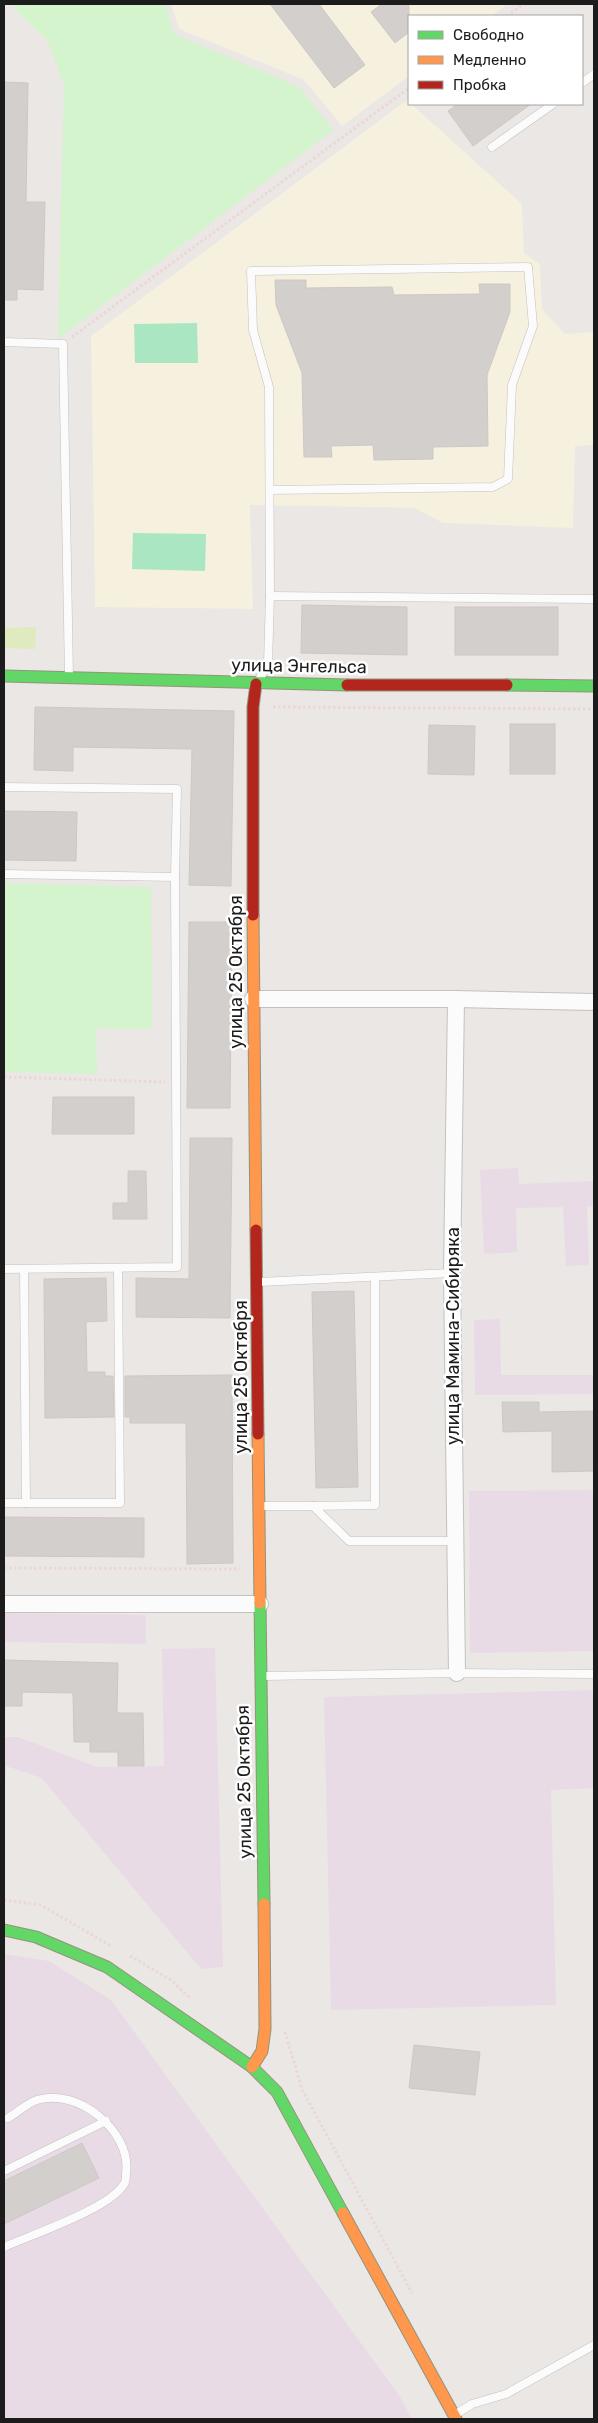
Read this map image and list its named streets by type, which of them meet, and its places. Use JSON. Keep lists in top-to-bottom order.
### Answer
{
  "streets": {
    "street": ["улица Энгельса", "улица 25 Октября", "улица Мамина-Сибиряка"]
  },
  "crossings": [
    ["улица Энгельса", "улица 25 Октября"]
  ],
  "legend": ["Свободно", "Медленно", "Пробка"]
}
